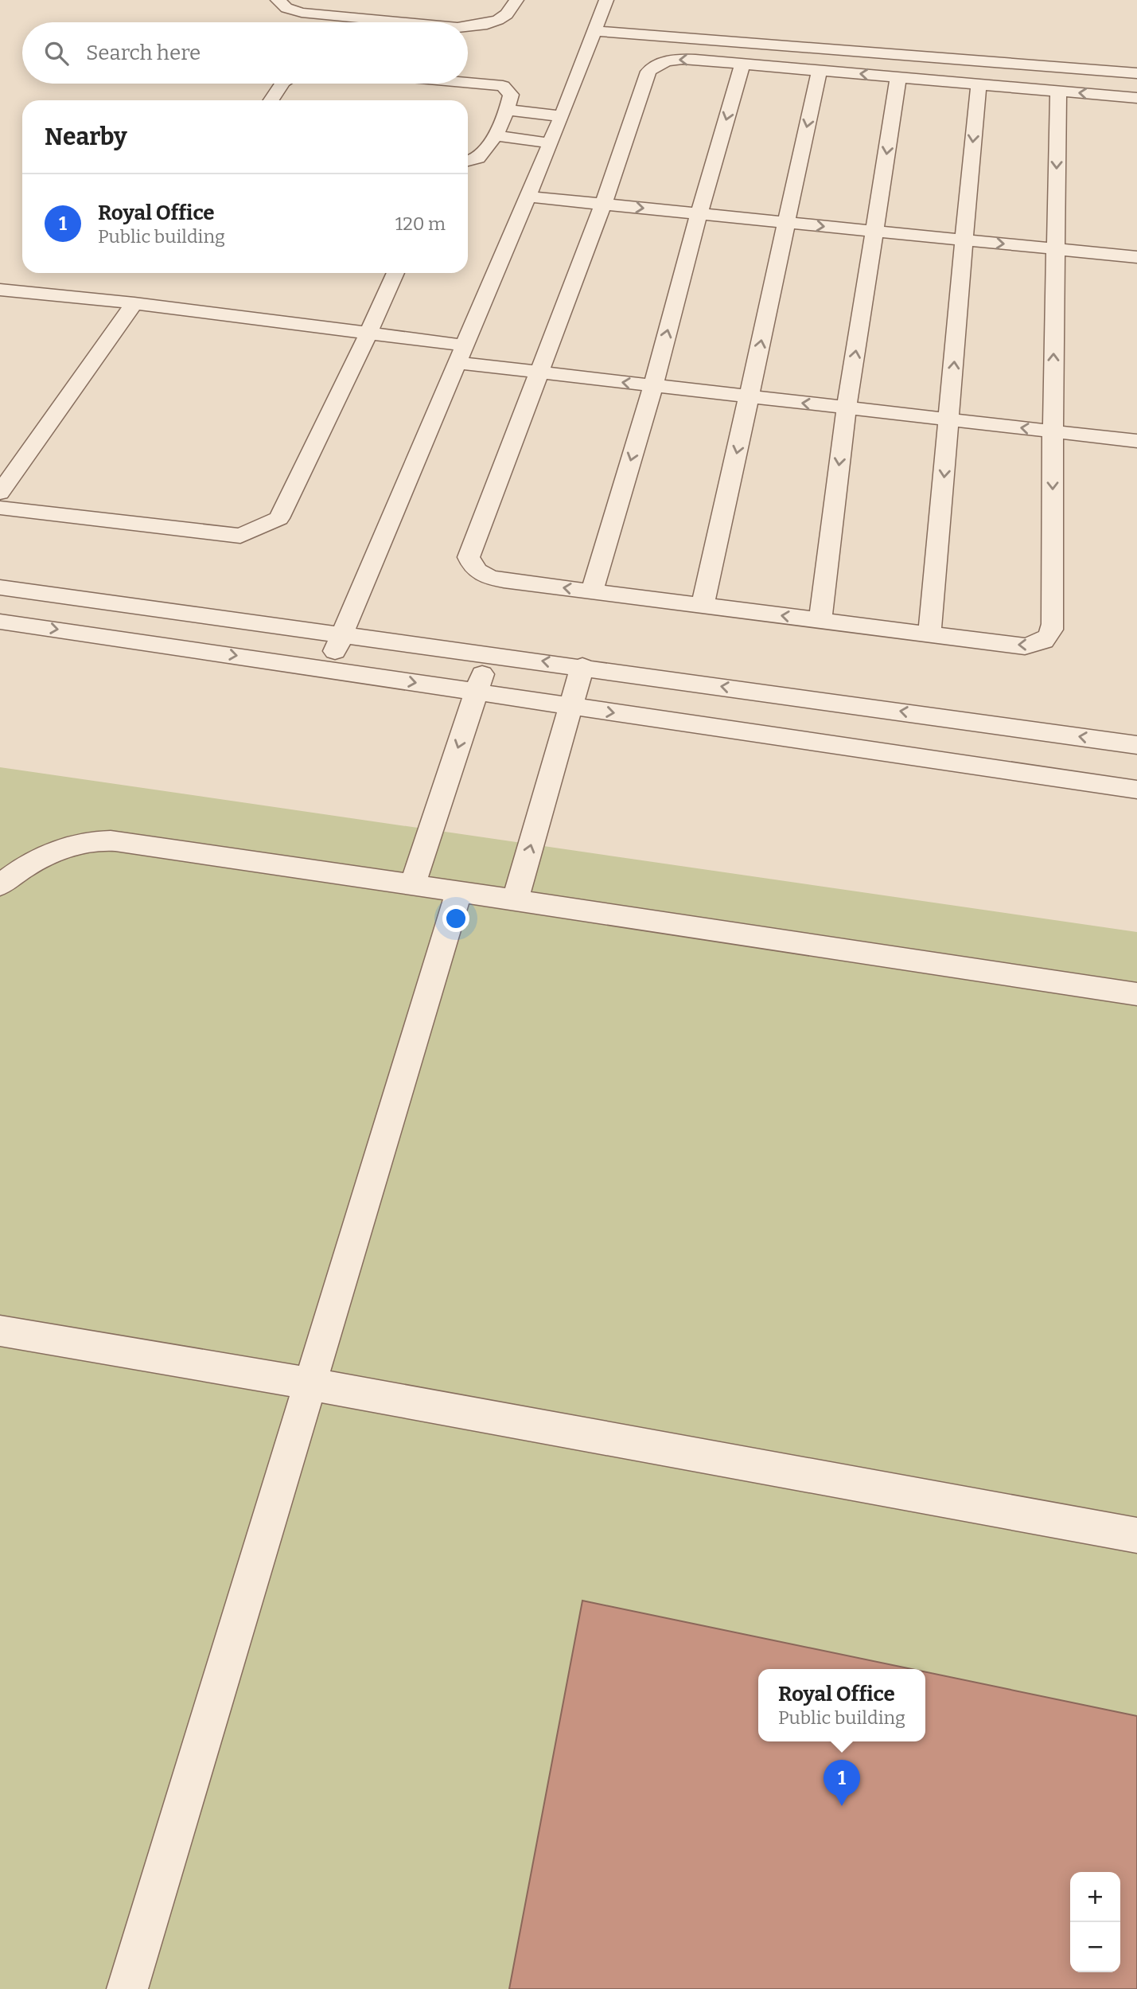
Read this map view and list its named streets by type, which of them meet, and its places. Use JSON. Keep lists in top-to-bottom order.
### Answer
{
  "page": {
    "search": "Search here",
    "heading": "Nearby",
    "list": [
      {
        "mark": "1",
        "name": "Royal Office",
        "note": "Public building",
        "value": "120 m"
      }
    ],
    "popup": ["Royal Office", "Public building"],
    "pins": "1",
    "map_buttons": ["+", "−"]
  }
}
